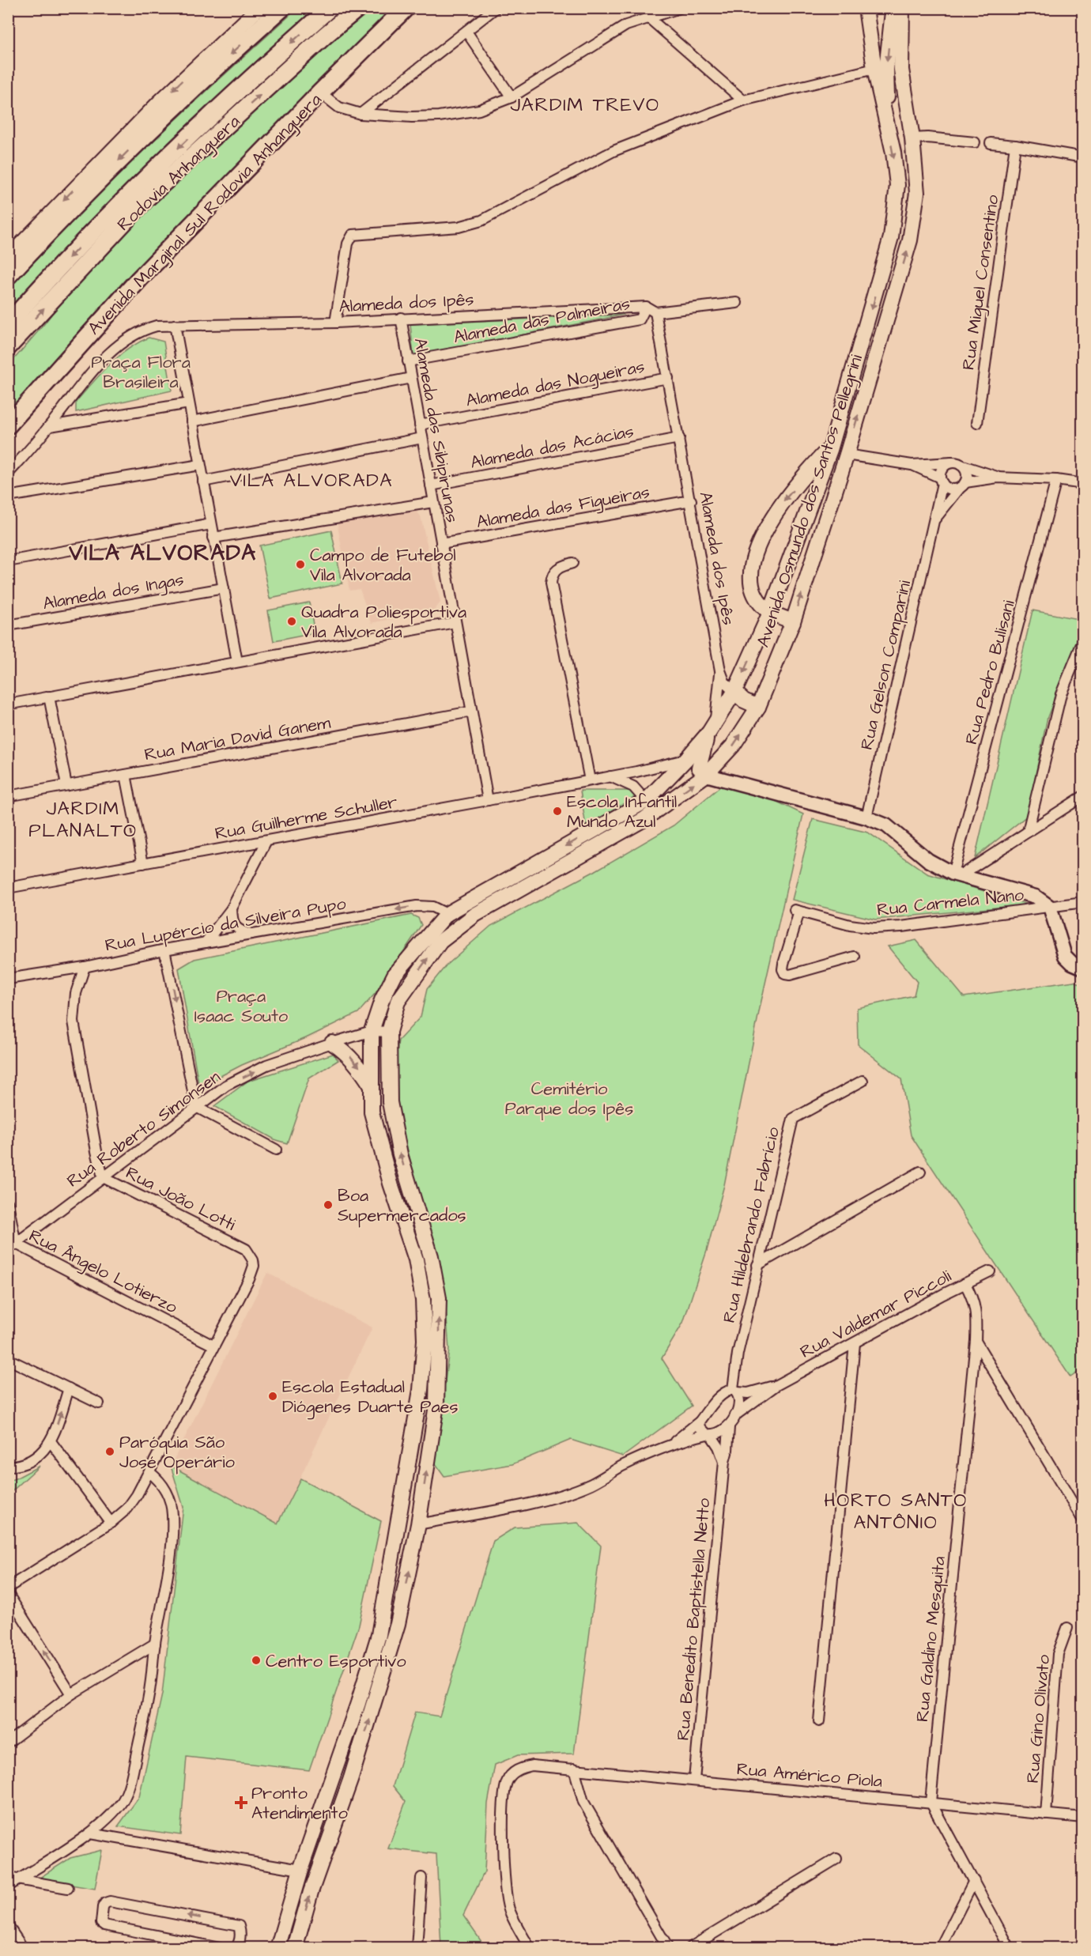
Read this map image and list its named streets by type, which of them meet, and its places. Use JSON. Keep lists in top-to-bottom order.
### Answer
{
  "streets": {
    "highway": ["Rodovia Anhanguera", "Avenida Marginal Sul Rodovia Anhanguera"],
    "main road": ["Avenida Osmundo dos Santos Pellegrini"],
    "street": [
      "Rua Miguel Consentino",
      "Alameda dos Ipês",
      "Alameda das Palmeiras",
      "Alameda das Nogueiras",
      "Alameda das Sibipirunas",
      "Alameda das Acácias",
      "Alameda das Figueiras",
      "Alameda dos Ingas",
      "Rua Gelson Comparini",
      "Rua Pedro Bulisani",
      "Rua Maria David Ganem",
      "Rua Guilherme Schuller",
      "Rua Carmela Nano",
      "Rua Lupércio da Silveira Pupo",
      "Rua Roberto Simonsen",
      "Rua João Lotti",
      "Rua Hildebrando Fabrício",
      "Rua Ângelo Lotierzo",
      "Rua Valdemar Piccoli",
      "Rua Benedito Baptistella Netto",
      "Rua Galdino Mesquita",
      "Rua Gino Olivato",
      "Rua Américo Piola"
    ]
  },
  "crossings": [
    ["Alameda dos Ipês", "Alameda das Palmeiras"],
    ["Alameda dos Ipês", "Alameda das Nogueiras"],
    ["Alameda dos Ipês", "Alameda das Sibipirunas"],
    ["Alameda dos Ipês", "Alameda das Acácias"],
    ["Alameda dos Ipês", "Avenida Osmundo dos Santos Pellegrini"],
    ["Alameda dos Ipês", "Alameda das Figueiras"],
    ["Alameda das Palmeiras", "Alameda das Sibipirunas"],
    ["Alameda das Nogueiras", "Alameda das Sibipirunas"],
    ["Alameda das Sibipirunas", "Alameda das Acácias"],
    ["Alameda das Sibipirunas", "Alameda das Figueiras"],
    ["Alameda das Sibipirunas", "Rua Maria David Ganem"],
    ["Alameda das Sibipirunas", "Rua Guilherme Schuller"],
    ["Avenida Osmundo dos Santos Pellegrini", "Rua Guilherme Schuller"],
    ["Avenida Osmundo dos Santos Pellegrini", "Rua Lupércio da Silveira Pupo"],
    ["Avenida Osmundo dos Santos Pellegrini", "Rua Roberto Simonsen"],
    ["Rua Lupércio da Silveira Pupo", "Rua João Lotti"],
    ["Rua Roberto Simonsen", "Rua João Lotti"],
    ["Rua Roberto Simonsen", "Rua Ângelo Lotierzo"],
    ["Rua João Lotti", "Rua Ângelo Lotierzo"],
    ["Rua Hildebrando Fabrício", "Rua Valdemar Piccoli"],
    ["Rua Valdemar Piccoli", "Rua Galdino Mesquita"],
    ["Rua Benedito Baptistella Netto", "Rua Américo Piola"],
    ["Rua Galdino Mesquita", "Rua Américo Piola"],
    ["Rua Gino Olivato", "Rua Américo Piola"]
  ],
  "one_way": ["Rua Lupércio da Silveira Pupo"],
  "districts": [
    "JARDIM TREVO",
    "VILA ALVORADA",
    "VILA ALVORADA",
    "JARDIM PLANALTO",
    "HORTO SANTO ANTÔNIO"
  ],
  "parks": ["Praça Flora Brasileira", "Praça Isaac Souto", "Cemitério Parque dos Ipês"],
  "places": {
    "other": [
      "Campo de Futebol Vila Alvorada",
      "Quadra Poliesportiva Vila Alvorada",
      "Escola Infantil Mundo Azul",
      "Boa Supermercados",
      "Escola Estadual Diógenes Duarte Paes",
      "Paróquia São José Operário",
      "Centro Esportivo"
    ],
    "health": ["Pronto Atendimento"]
  }
}
